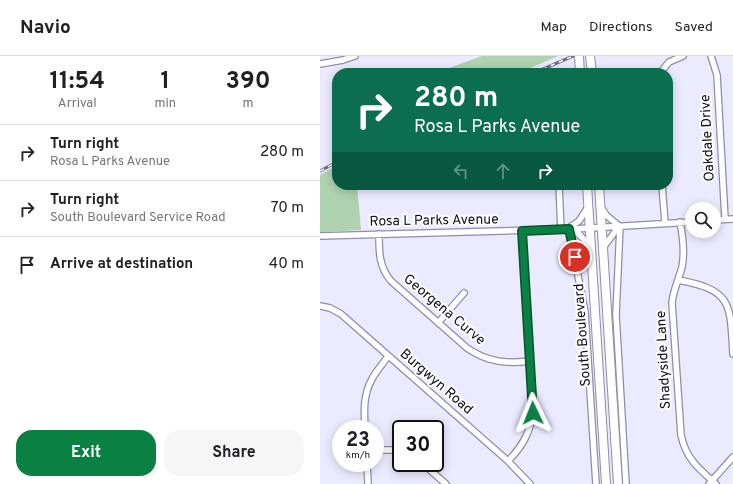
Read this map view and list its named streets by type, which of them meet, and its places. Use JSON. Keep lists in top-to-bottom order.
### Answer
{
  "streets": {
    "highway": ["South Boulevard"],
    "street": [
      "Oakdale Drive",
      "Rosa L Parks Avenue",
      "Georgena Curve",
      "Shadyside Lane",
      "Burgwyn Road"
    ]
  },
  "crossings": [
    ["Rosa L Parks Avenue", "Georgena Curve"],
    ["Rosa L Parks Avenue", "South Boulevard"],
    ["Rosa L Parks Avenue", "Shadyside Lane"]
  ],
  "page": {
    "header": "Navio",
    "nav": ["Map", "Directions", "Saved"],
    "eta": [
      "11:54",
      "Arrival",
      "1",
      "min",
      "390",
      "m"
    ],
    "turn": ["280 m", "Rosa L Parks Avenue"],
    "list": [
      {
        "name": "Turn right",
        "note": "Rosa L Parks Avenue",
        "value": "280 m"
      },
      {
        "name": "Turn right",
        "note": "South Boulevard Service Road",
        "value": "70 m"
      },
      {
        "name": "Arrive at destination",
        "value": "40 m"
      }
    ],
    "speed": "23 km/h",
    "limit": "30",
    "buttons": ["Exit", "Share"]
  }
}
